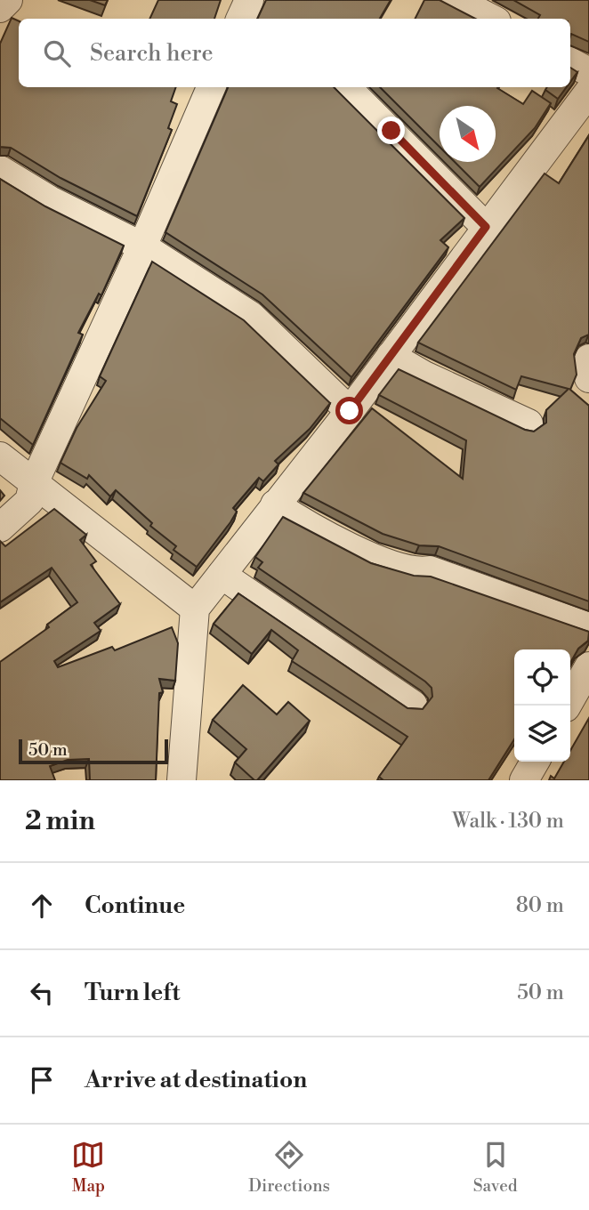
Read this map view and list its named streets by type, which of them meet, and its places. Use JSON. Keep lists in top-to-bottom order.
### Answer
{
  "scale_bar": "50 m",
  "north": "bottom right",
  "page": {
    "search": "Search here",
    "scale": "50 m",
    "heading": ["2 min", "Walk · 130 m"],
    "list": [
      ["Continue", "80 m"],
      ["Turn left", "50 m"],
      "Arrive at destination"
    ],
    "nav": ["Map", "Directions", "Saved"]
  }
}
